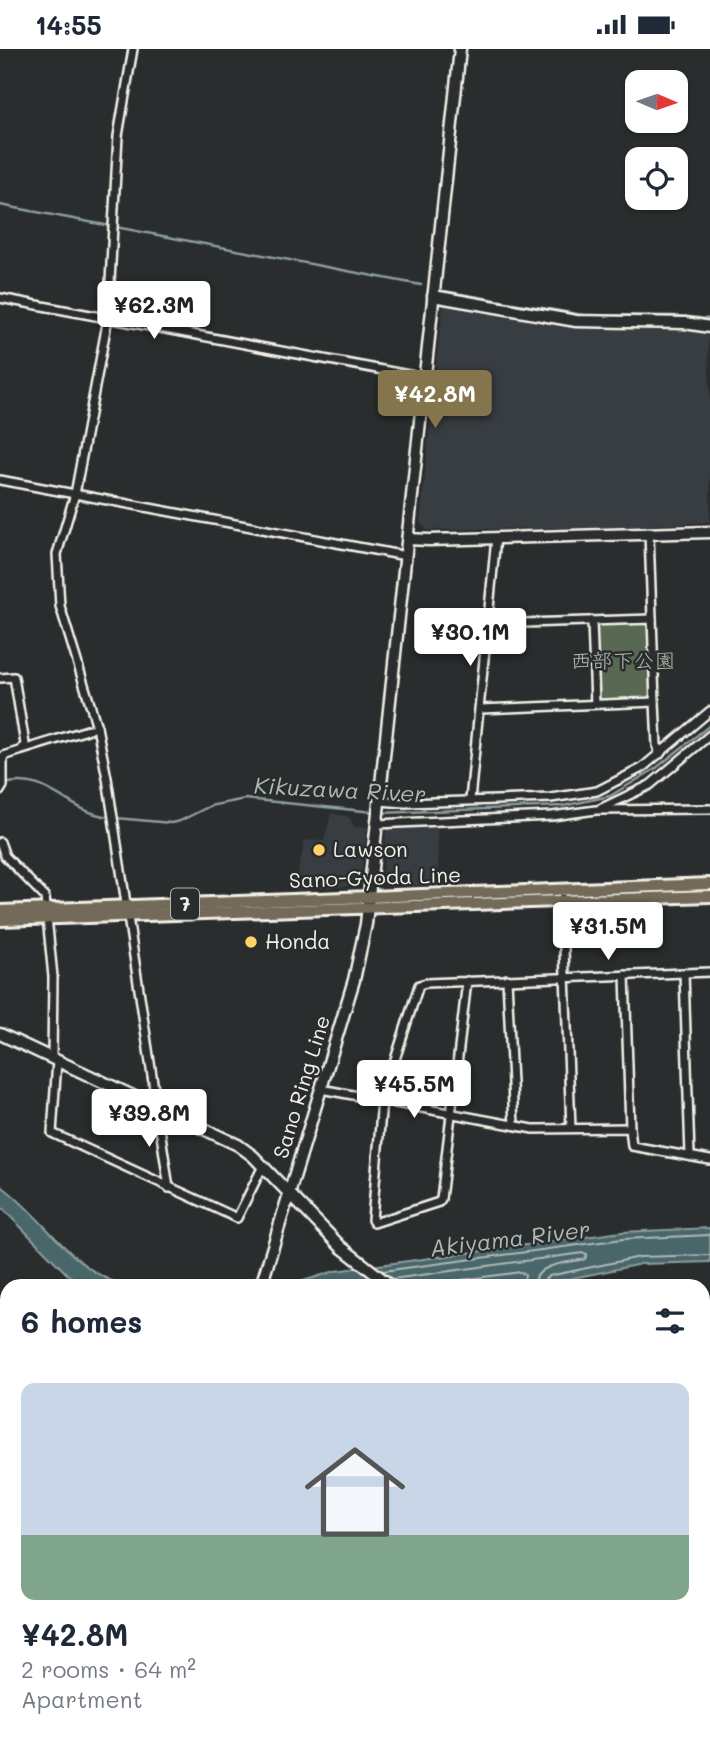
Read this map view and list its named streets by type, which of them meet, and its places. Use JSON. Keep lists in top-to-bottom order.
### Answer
{
  "streets": {
    "main road": ["Sano-Gyoda Line", "7"],
    "street": ["Sano Ring Line"]
  },
  "crossings": [
    ["Sano-Gyoda Line", "Sano Ring Line"]
  ],
  "water": ["Kikuzawa River", "Akiyama River"],
  "parks": ["西部下公園"],
  "places": ["Lawson", "Honda"],
  "north": "right",
  "page": {
    "status": "14:55",
    "price": [
      "¥62.3M",
      "¥42.8M",
      "¥30.1M",
      "¥31.5M",
      "¥45.5M",
      "¥39.8M"
    ],
    "heading": "6 homes",
    "list": [
      {
        "name": "¥42.8M",
        "note": "2 rooms · 64 m² · Apartment"
      }
    ]
  }
}
